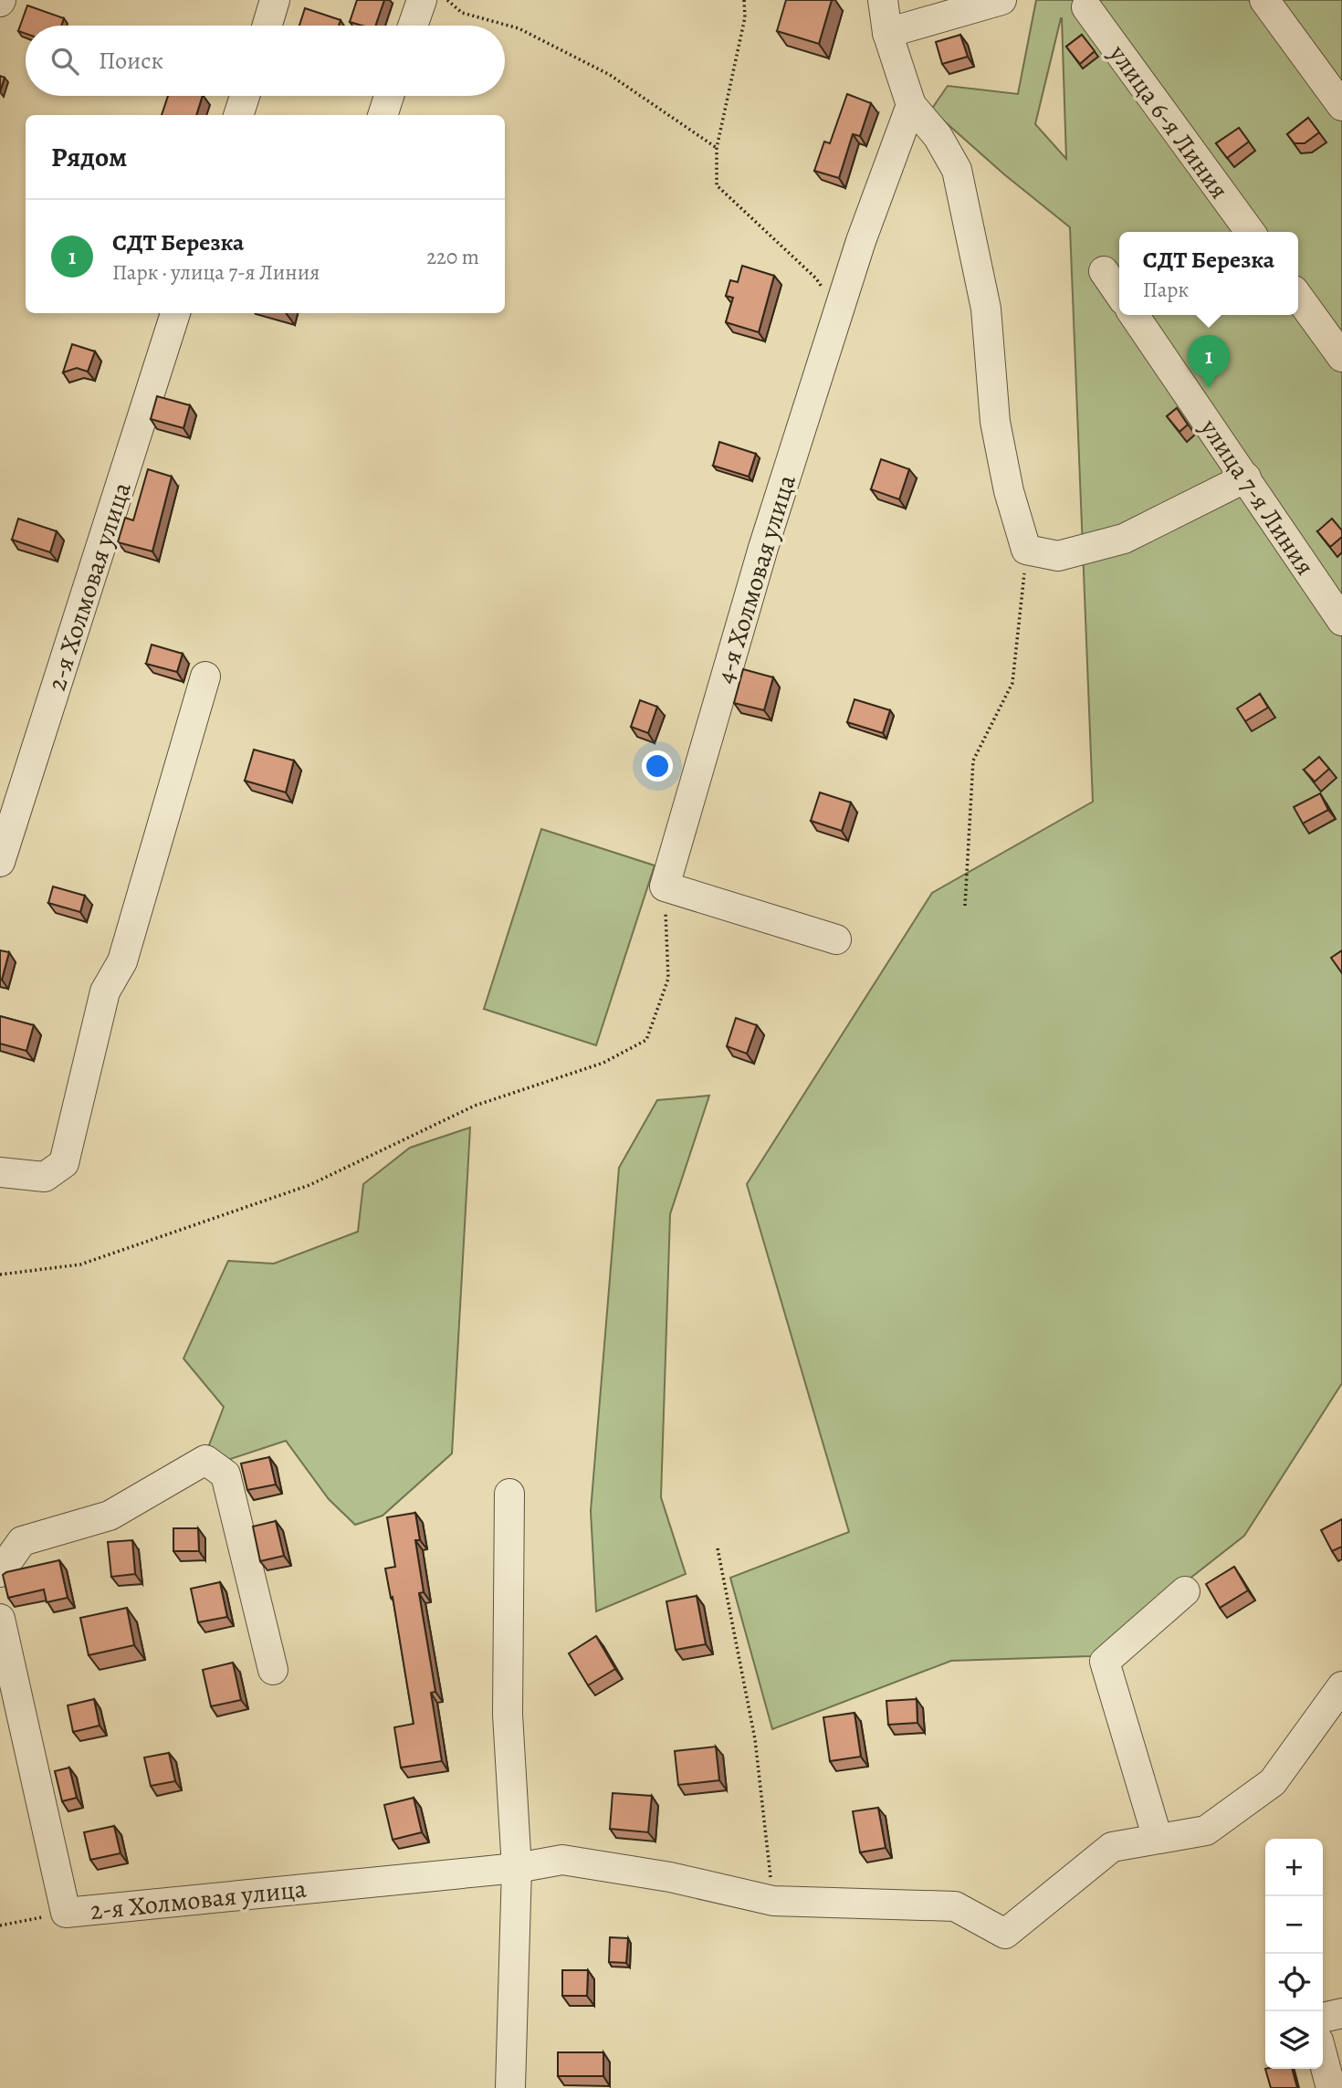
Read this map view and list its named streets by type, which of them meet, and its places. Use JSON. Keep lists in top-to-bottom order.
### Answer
{
  "streets": {
    "street": [
      "улица 6-я Линия",
      "улица 7-я Линия",
      "4-я Холмовая улица",
      "2-я Холмовая улица"
    ]
  },
  "page": {
    "search": "Поиск",
    "heading": "Рядом",
    "list": [
      {
        "mark": "1",
        "name": "СДТ Березка",
        "note": "Парк · улица 7-я Линия",
        "value": "220 m"
      }
    ],
    "popup": ["СДТ Березка", "Парк"],
    "pins": "1",
    "map_buttons": ["+", "−"]
  }
}
